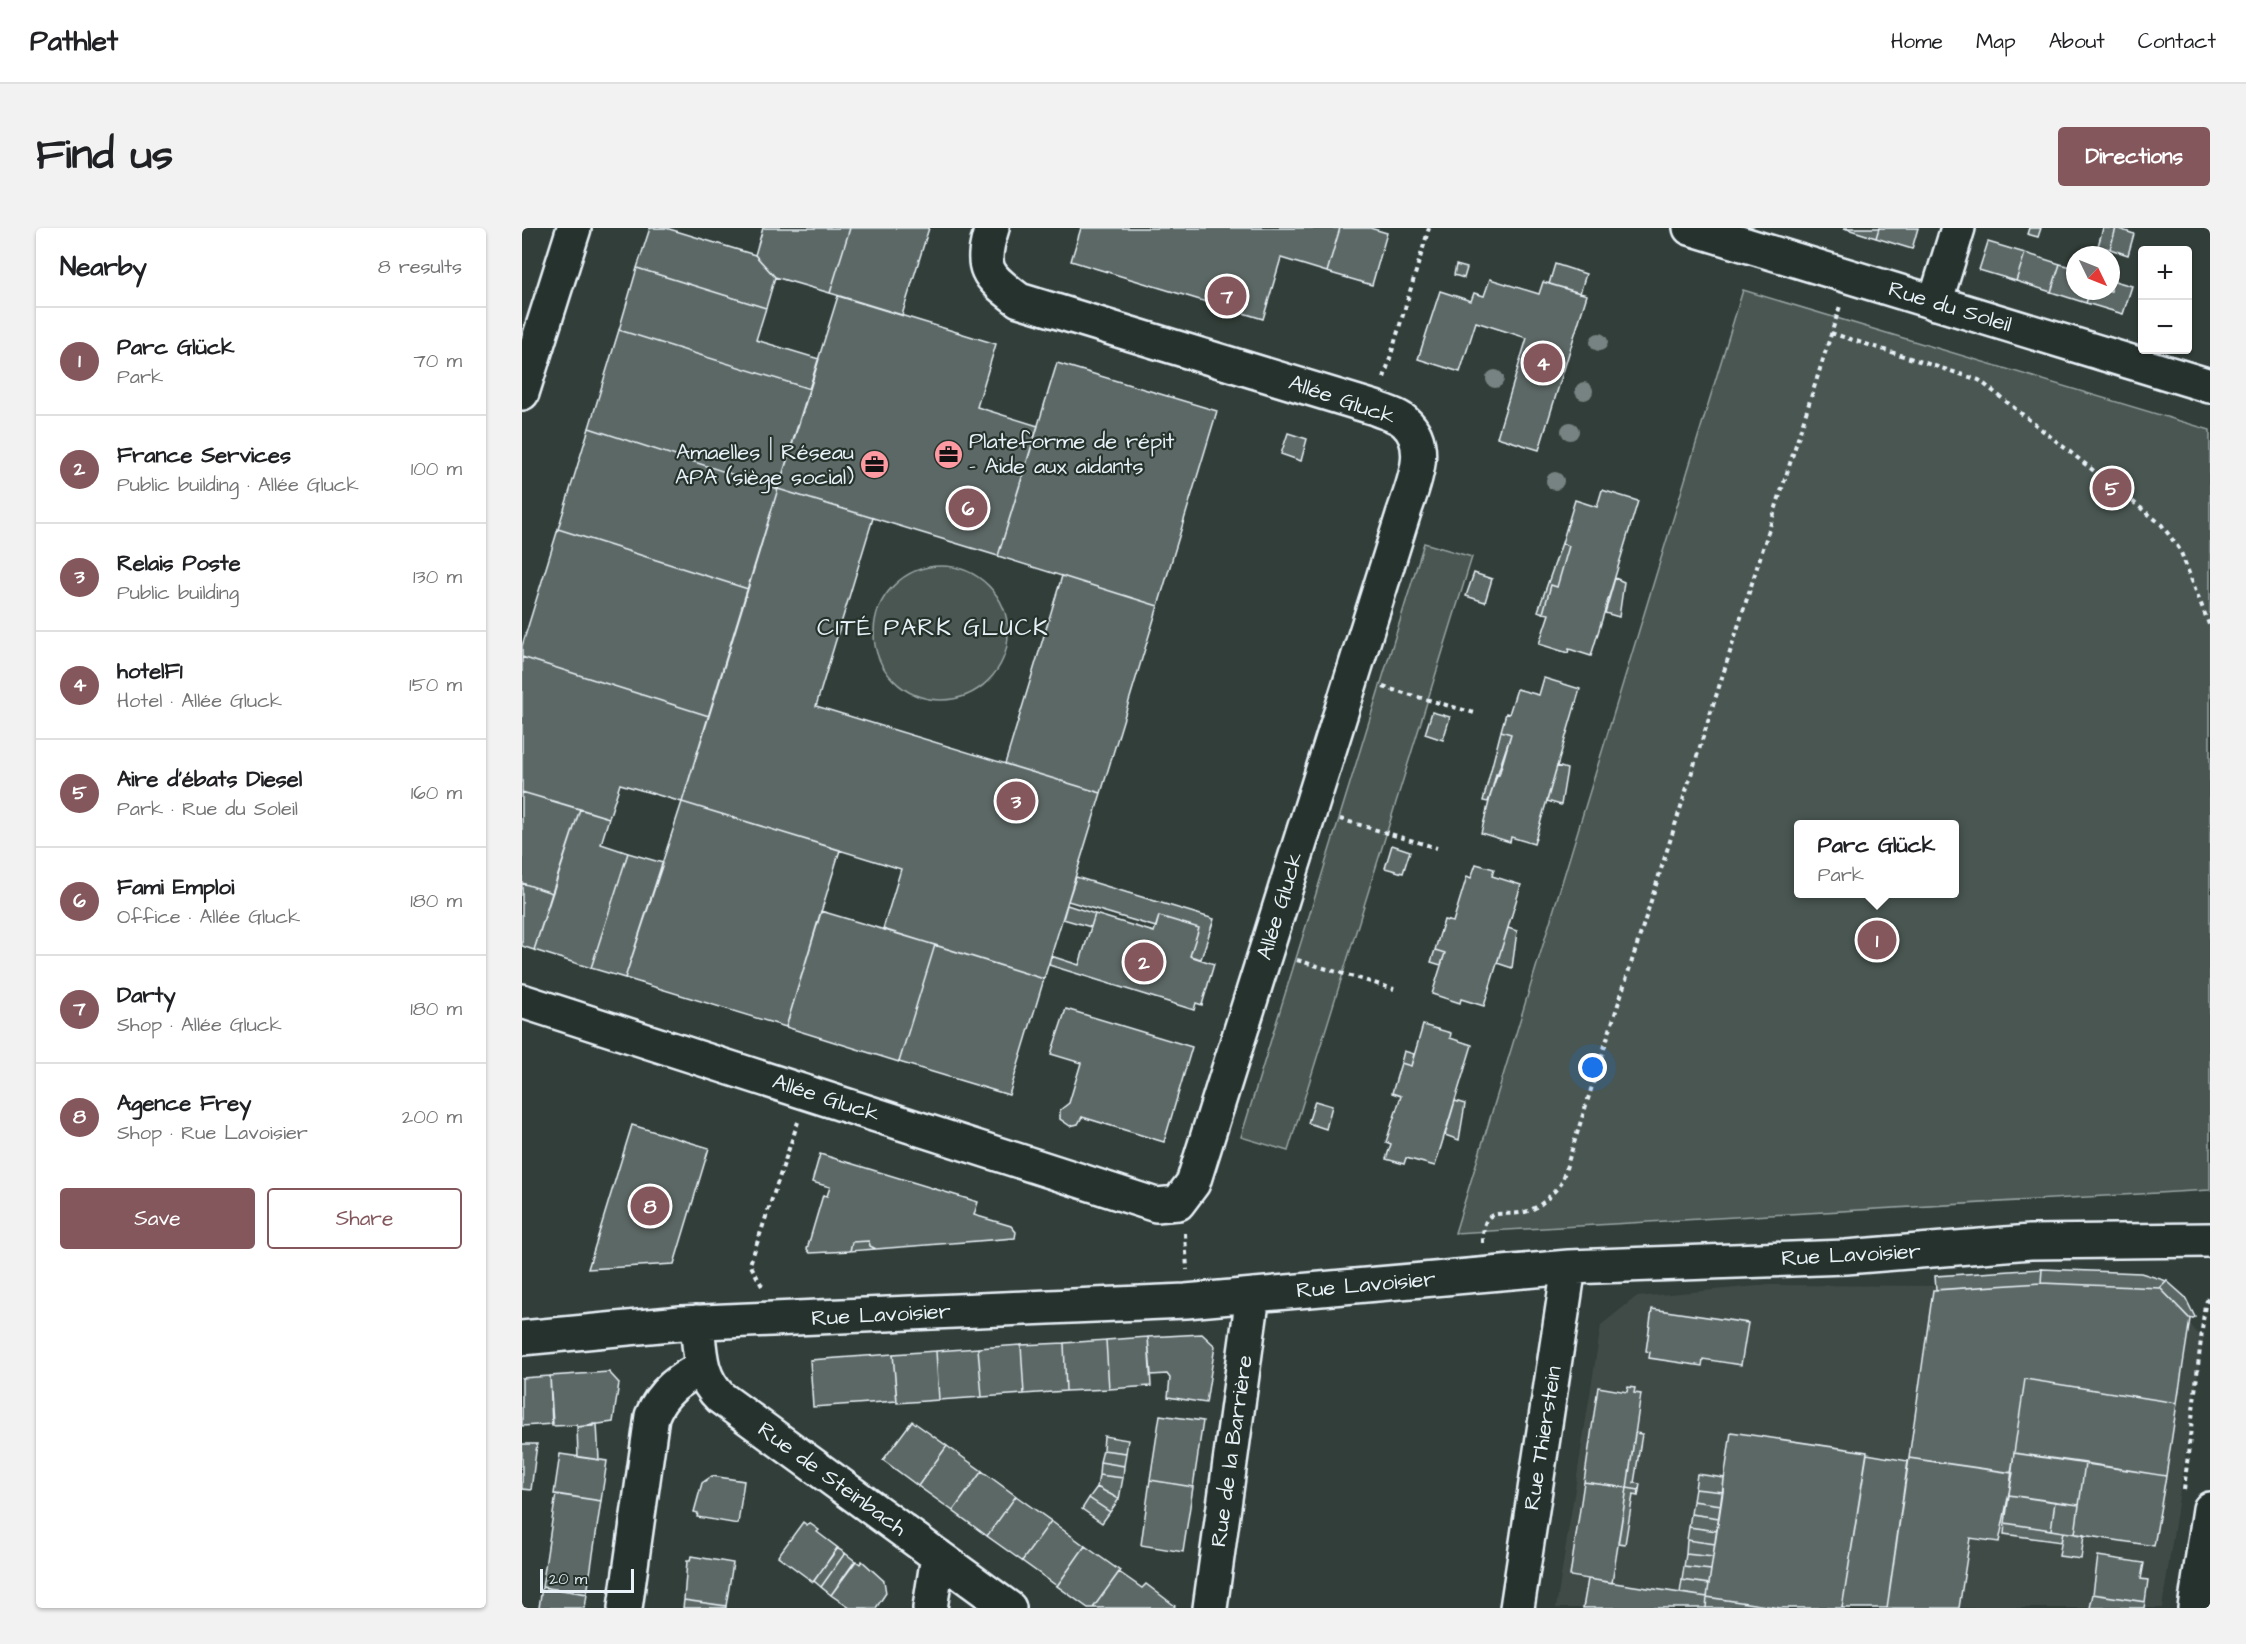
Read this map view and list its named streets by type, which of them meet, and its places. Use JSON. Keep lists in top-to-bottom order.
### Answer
{
  "streets": {
    "street": [
      "Rue du Soleil",
      "Allée Gluck",
      "Rue Lavoisier",
      "Rue Thierstein",
      "Rue de la Barrière",
      "Rue de Steinbach"
    ]
  },
  "crossings": [
    ["Rue Lavoisier", "Rue Thierstein"],
    ["Rue Lavoisier", "Rue de la Barrière"],
    ["Rue Lavoisier", "Rue de Steinbach"]
  ],
  "districts": ["CITÉ PARK GLUCK"],
  "places": {
    "office": ["Plateforme de répit - Aide aux aidants", "Amaelles | Réseau APA (siège social)"]
  },
  "scale_bar": "20 m",
  "north": "bottom right",
  "page": {
    "header": "Pathlet",
    "nav": [
      "Home",
      "Map",
      "About",
      "Contact"
    ],
    "title": "Find us",
    "buttons": [
      "Directions",
      ["Save", "Share"]
    ],
    "heading": ["Nearby", "8 results"],
    "map_buttons": ["+", "−"],
    "pins": [
      "7",
      "4",
      "5",
      "6",
      "3",
      "1",
      "2",
      "8"
    ],
    "list": [
      {
        "mark": "1",
        "name": "Parc Glück",
        "note": "Park",
        "value": "70 m"
      },
      {
        "mark": "2",
        "name": "France Services",
        "note": "Public building · Allée Gluck",
        "value": "100 m"
      },
      {
        "mark": "3",
        "name": "Relais Poste",
        "note": "Public building",
        "value": "130 m"
      },
      {
        "mark": "4",
        "name": "hotelF1",
        "note": "Hotel · Allée Gluck",
        "value": "150 m"
      },
      {
        "mark": "5",
        "name": "Aire d'ébats Diesel",
        "note": "Park · Rue du Soleil",
        "value": "160 m"
      },
      {
        "mark": "6",
        "name": "Fami Emploi",
        "note": "Office · Allée Gluck",
        "value": "180 m"
      },
      {
        "mark": "7",
        "name": "Darty",
        "note": "Shop · Allée Gluck",
        "value": "180 m"
      },
      {
        "mark": "8",
        "name": "Agence Frey",
        "note": "Shop · Rue Lavoisier",
        "value": "200 m"
      }
    ],
    "popup": ["Parc Glück", "Park"],
    "scale": "20 m"
  }
}
